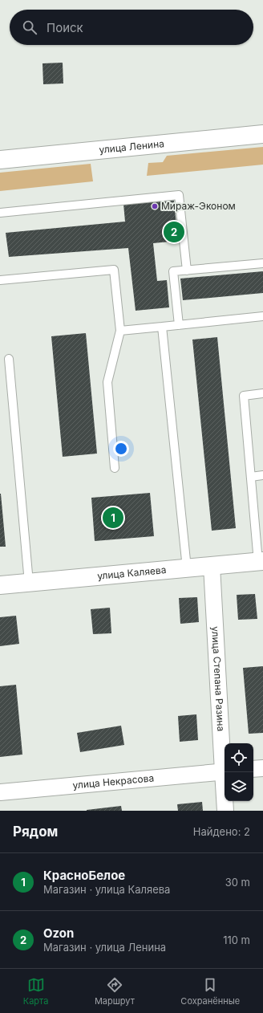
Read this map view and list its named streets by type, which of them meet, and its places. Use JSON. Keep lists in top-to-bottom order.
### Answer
{
  "streets": {
    "street": [
      "улица Ленина",
      "улица Каляева",
      "улица Степана Разина",
      "улица Некрасова"
    ]
  },
  "crossings": [
    ["улица Каляева", "улица Степана Разина"],
    ["улица Степана Разина", "улица Некрасова"]
  ],
  "places": ["Мираж-Эконом"],
  "page": {
    "search": "Поиск",
    "pins": ["2", "1"],
    "heading": ["Рядом", "Найдено: 2"],
    "list": [
      {
        "mark": "1",
        "name": "КрасноБелое",
        "note": "Магазин · улица Каляева",
        "value": "30 m"
      },
      {
        "mark": "2",
        "name": "Ozon",
        "note": "Магазин · улица Ленина",
        "value": "110 m"
      }
    ],
    "nav": ["Карта", "Маршрут", "Сохранённые"]
  }
}
